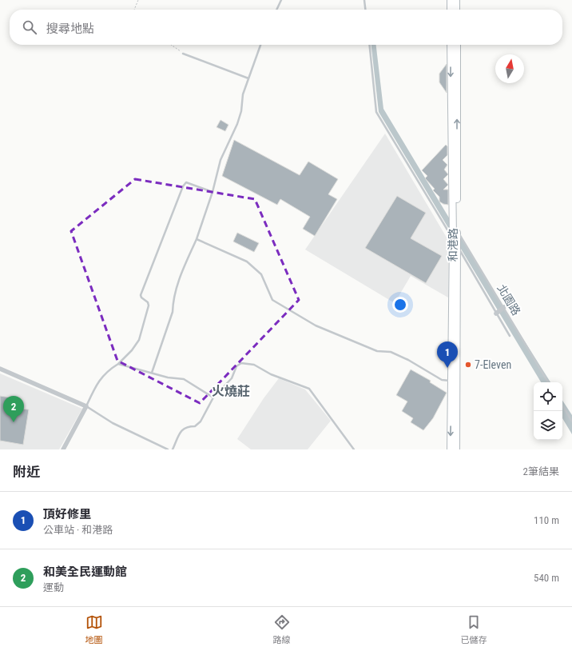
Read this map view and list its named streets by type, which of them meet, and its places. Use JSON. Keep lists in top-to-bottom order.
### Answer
{
  "streets": {
    "main road": ["和港路"],
    "lane": ["北園路"]
  },
  "crossings": [
    ["和港路", "北園路"]
  ],
  "districts": ["火燒莊"],
  "places": ["7-Eleven"],
  "north": "top",
  "page": {
    "search": "搜尋地點",
    "pins": ["1", "2"],
    "heading": ["附近", "2筆結果"],
    "list": [
      {
        "mark": "1",
        "name": "頂好修里",
        "note": "公車站 · 和港路",
        "value": "110 m"
      },
      {
        "mark": "2",
        "name": "和美全民運動館",
        "note": "運動",
        "value": "540 m"
      }
    ],
    "nav": ["地圖", "路線", "已儲存"]
  }
}
